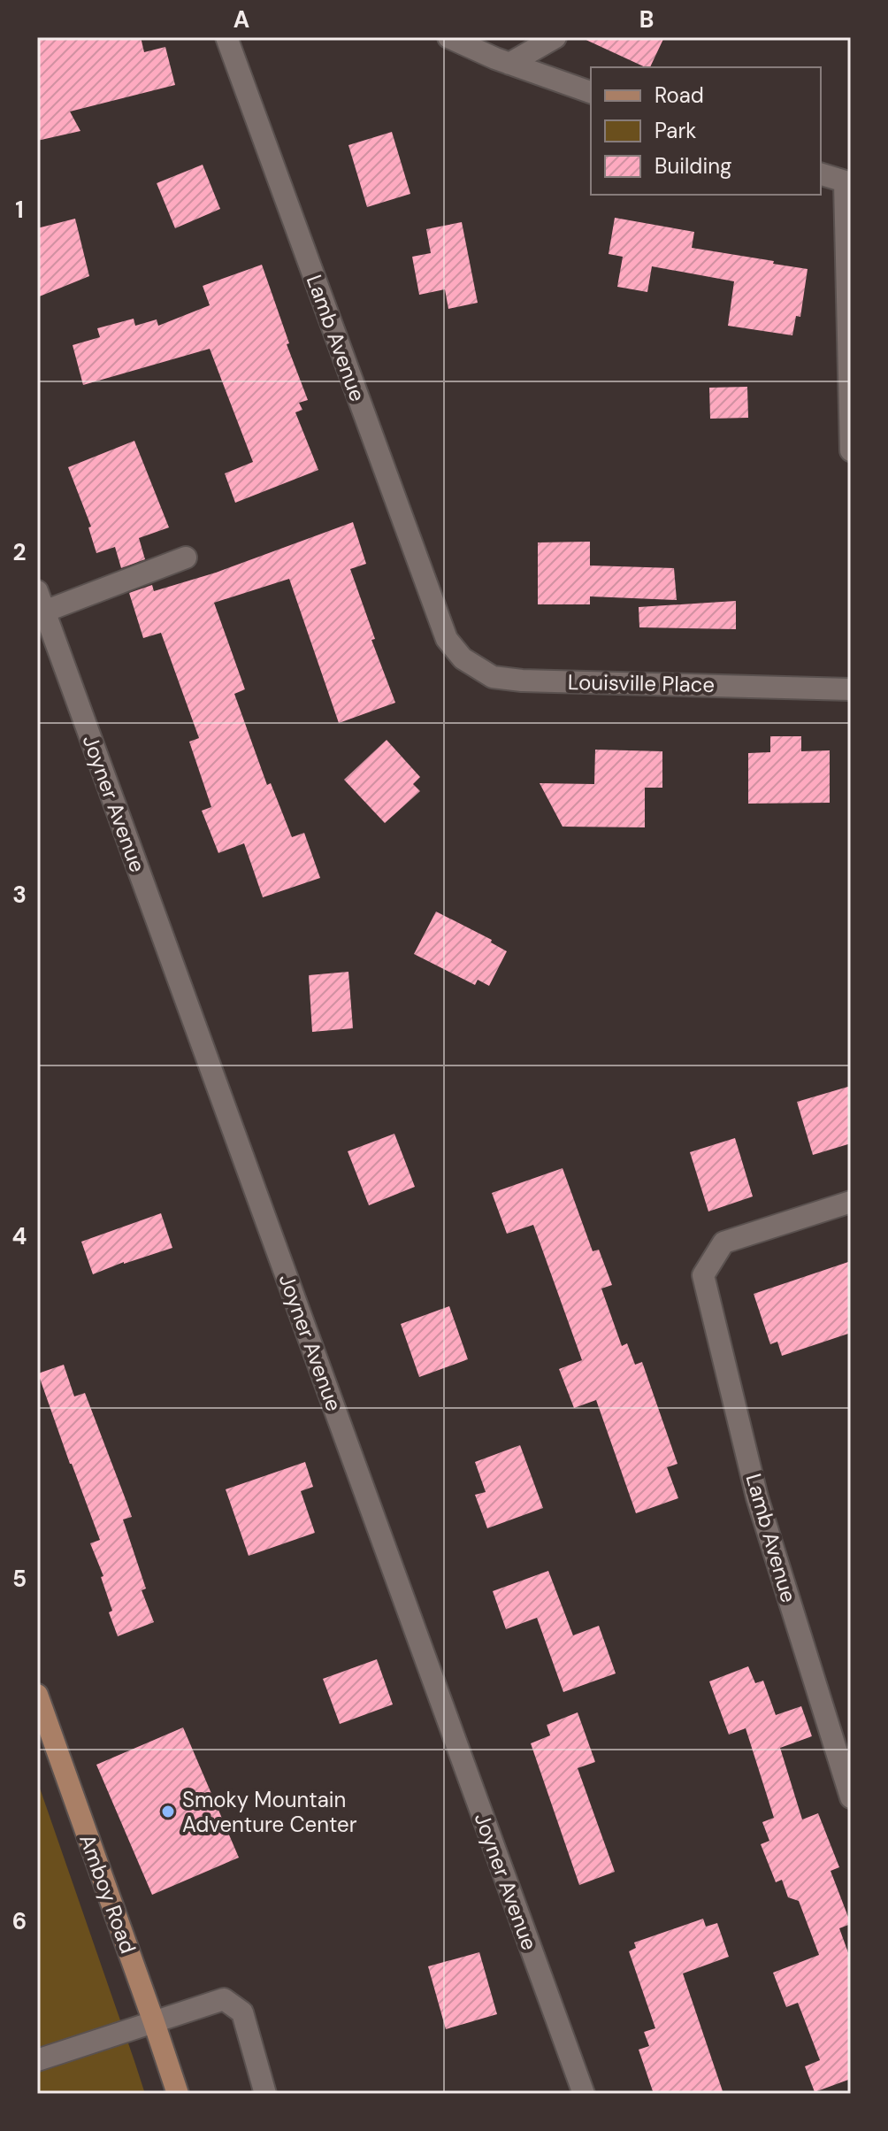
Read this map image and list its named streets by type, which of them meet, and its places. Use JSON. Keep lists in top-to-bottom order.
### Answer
{
  "streets": {
    "main road": ["Amboy Road"],
    "street": ["Lamb Avenue", "Louisville Place", "Joyner Avenue"]
  },
  "crossings": [
    ["Lamb Avenue", "Louisville Place"]
  ],
  "places": ["Smoky Mountain Adventure Center"],
  "legend": ["Road", "Park", "Building"],
  "grid": {
    "columns": ["A", "B"],
    "rows": [
      "1",
      "2",
      "3",
      "4",
      "5",
      "6"
    ]
  }
}
